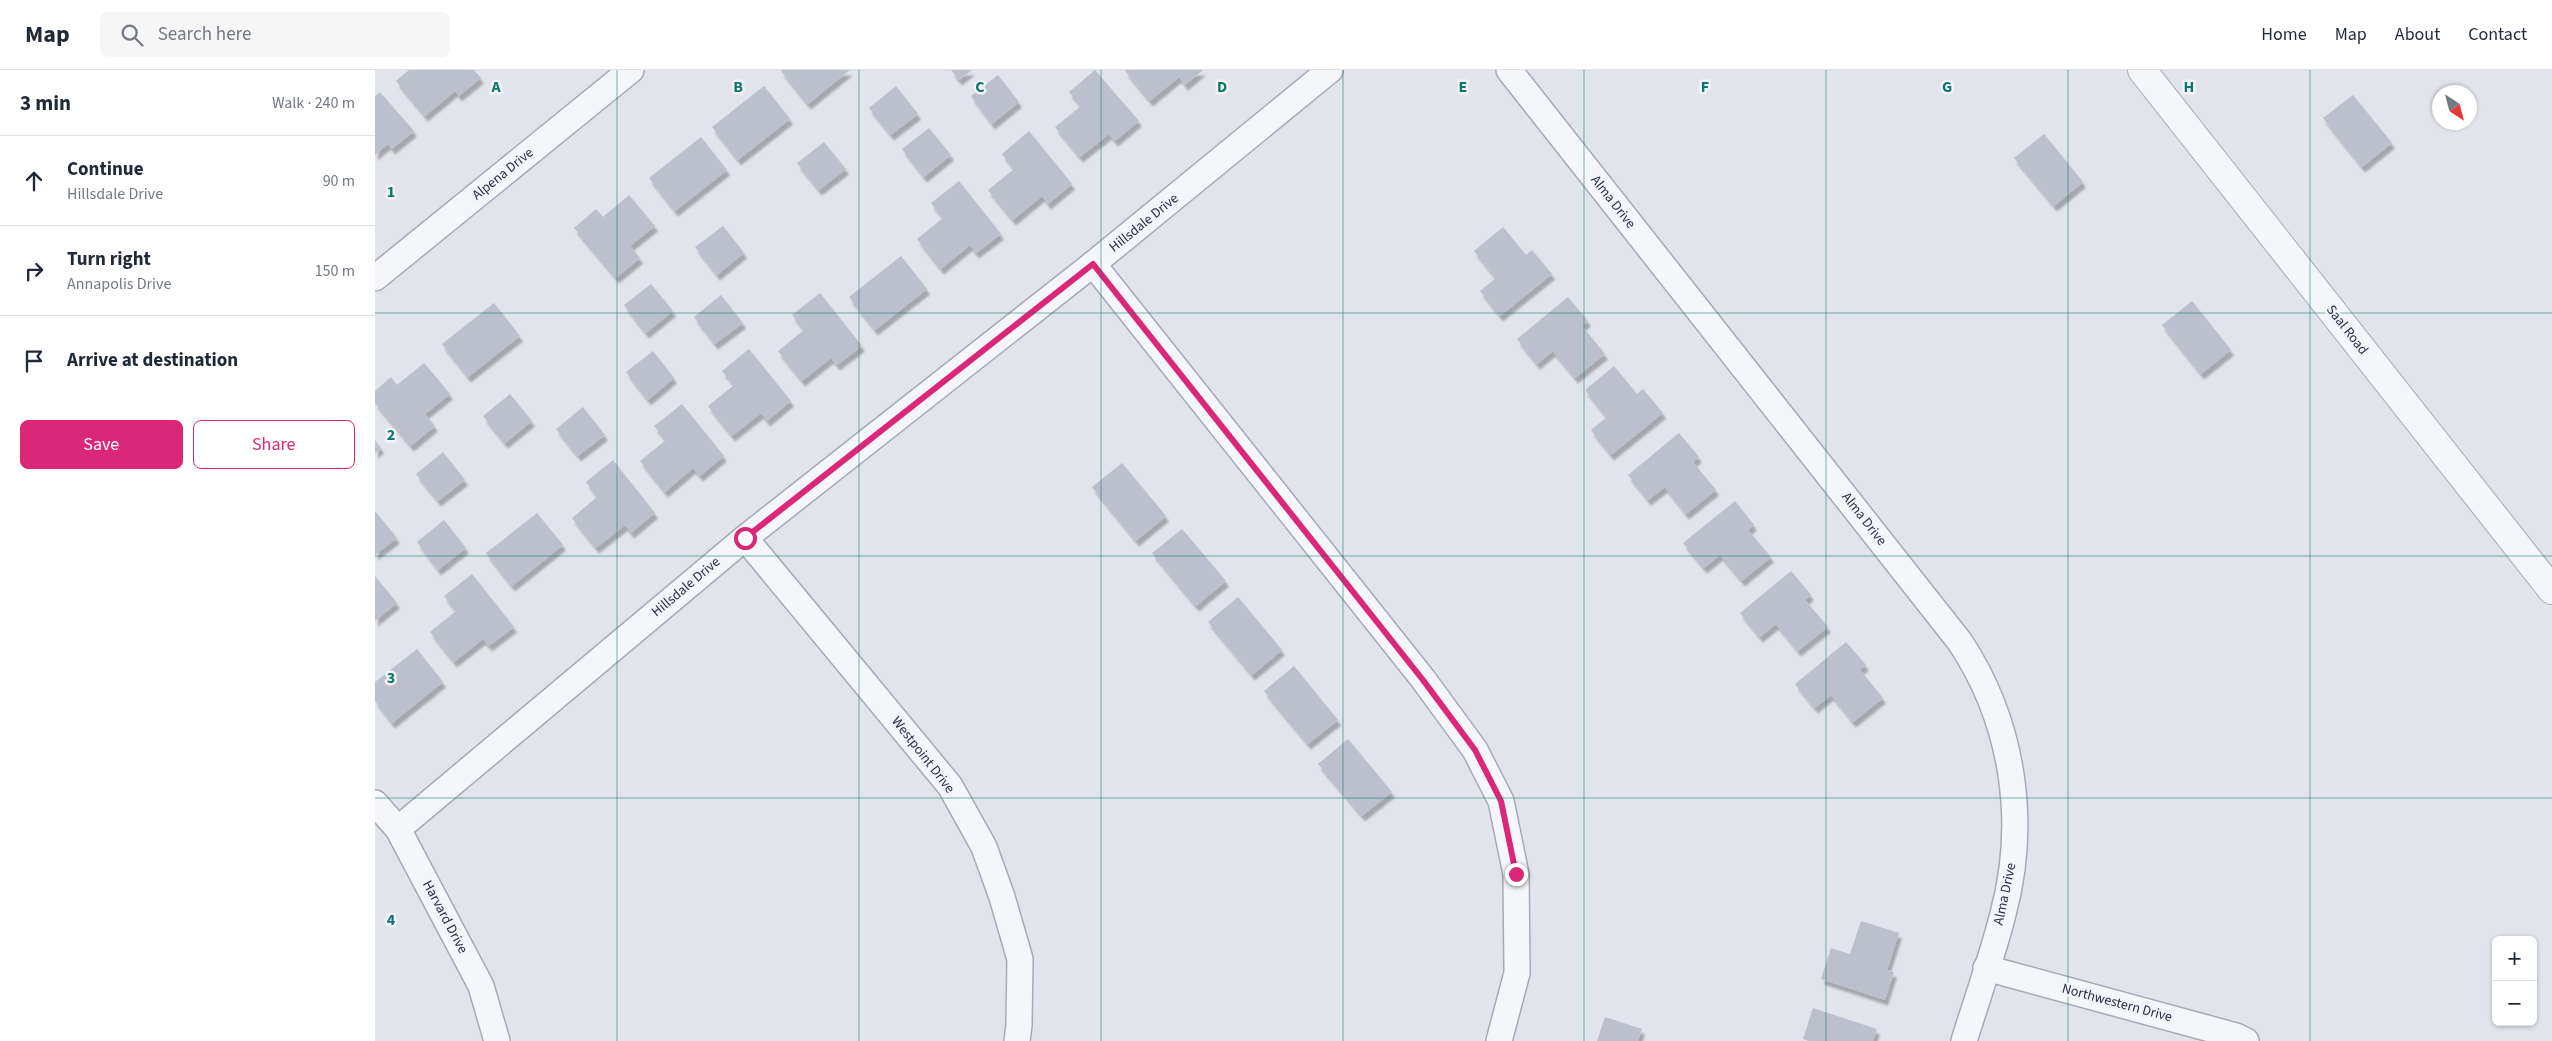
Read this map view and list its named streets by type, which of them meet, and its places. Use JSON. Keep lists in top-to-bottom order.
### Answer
{
  "streets": {
    "street": [
      "Alpena Drive",
      "Alma Drive",
      "Hillsdale Drive",
      "Saal Road",
      "Westpoint Drive",
      "Harvard Drive",
      "Northwestern Drive"
    ]
  },
  "crossings": [
    ["Alma Drive", "Northwestern Drive"],
    ["Hillsdale Drive", "Westpoint Drive"],
    ["Hillsdale Drive", "Harvard Drive"]
  ],
  "north": "bottom right",
  "page": {
    "header": "Map",
    "search": "Search here",
    "nav": [
      "Home",
      "Map",
      "About",
      "Contact"
    ],
    "heading": ["3 min", "Walk · 240 m"],
    "list": [
      ["Continue", "Hillsdale Drive", "90 m"],
      ["Turn right", "Annapolis Drive", "150 m"],
      "Arrive at destination"
    ],
    "buttons": ["Save", "Share"],
    "map_buttons": ["+", "−"]
  },
  "grid": {
    "columns": [
      "A",
      "B",
      "C",
      "D",
      "E",
      "F",
      "G",
      "H"
    ],
    "rows": [
      "1",
      "2",
      "3",
      "4"
    ]
  }
}
